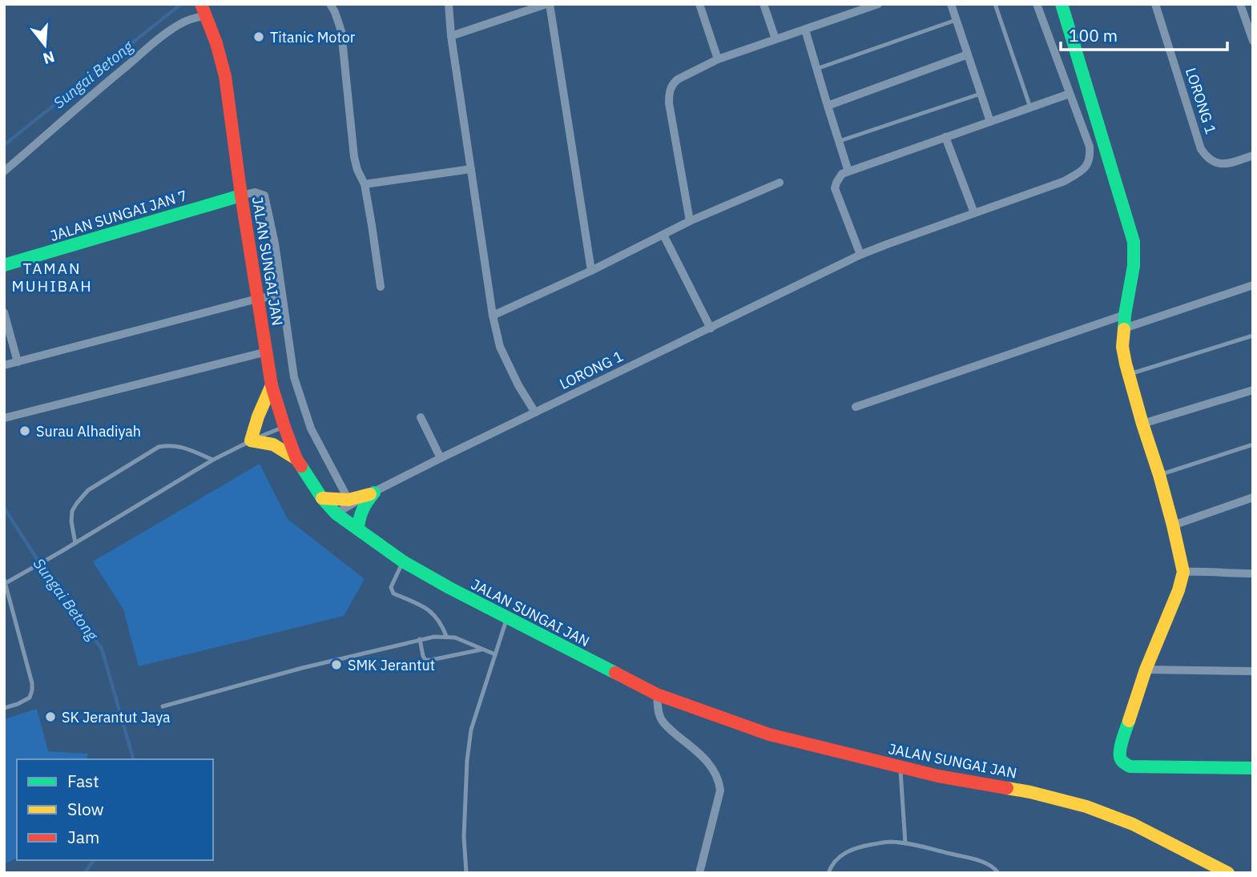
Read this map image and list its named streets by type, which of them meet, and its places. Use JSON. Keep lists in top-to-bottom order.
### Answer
{
  "streets": {
    "main road": ["JALAN SUNGAI JAN 7", "JALAN SUNGAI JAN"],
    "street": ["LORONG 1"]
  },
  "crossings": [
    ["LORONG 1", "JALAN SUNGAI JAN"],
    ["JALAN SUNGAI JAN 7", "JALAN SUNGAI JAN"]
  ],
  "districts": ["TAMAN MUHIBAH"],
  "water": ["Sungai Betong"],
  "places": [
    "Titanic Motor",
    "Surau Alhadiyah",
    "SMK Jerantut",
    "SK Jerantut Jaya"
  ],
  "legend": ["Fast", "Slow", "Jam"],
  "scale_bar": "100 m",
  "north": "bottom"
}
